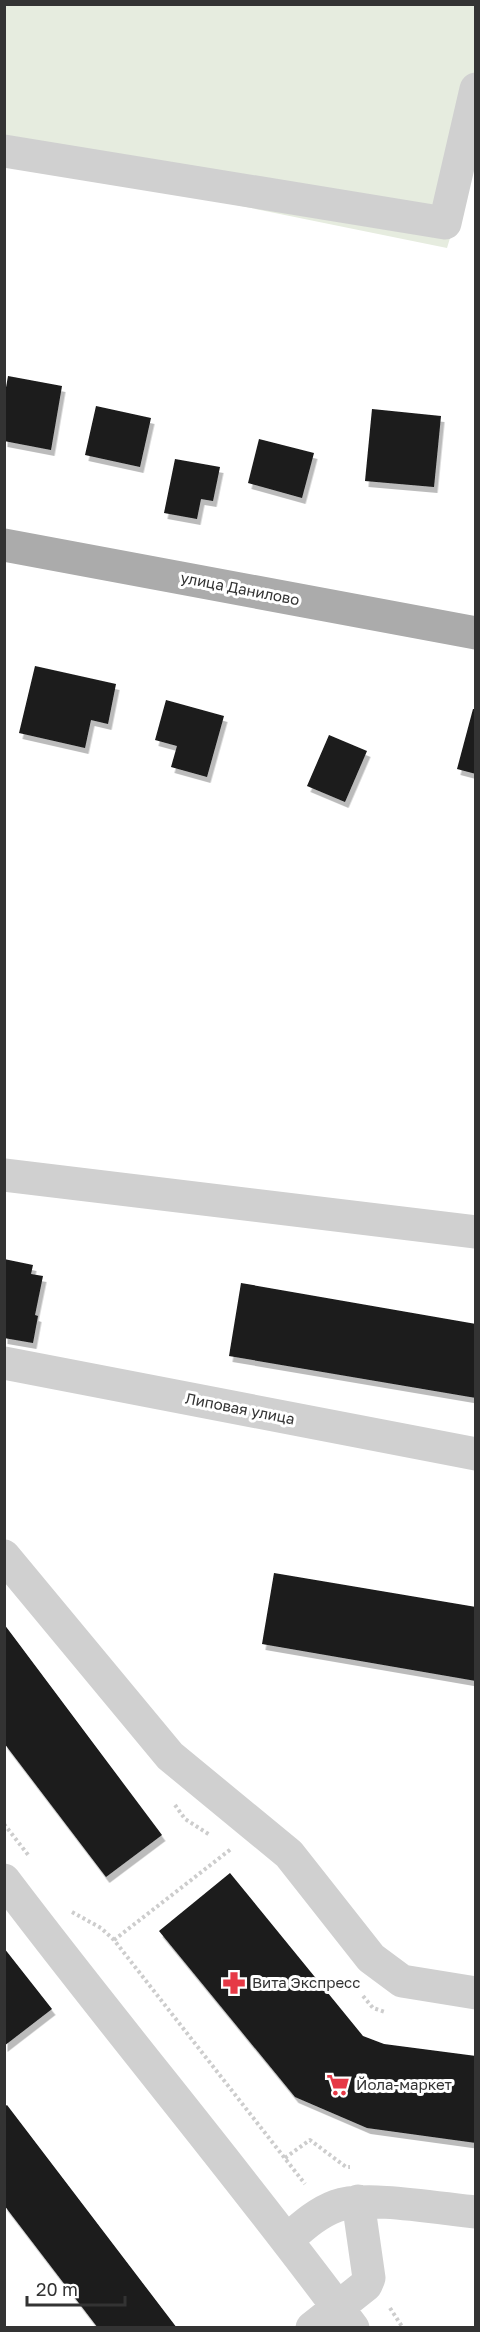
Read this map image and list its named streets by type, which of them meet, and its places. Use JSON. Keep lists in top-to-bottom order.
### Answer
{
  "streets": {
    "main road": ["улица Данилово"],
    "street": ["Липовая улица"]
  },
  "places": {
    "pharmacy": ["Вита Экспресс"],
    "supermarket": ["Йола-маркет"]
  },
  "scale_bar": "20 m"
}
